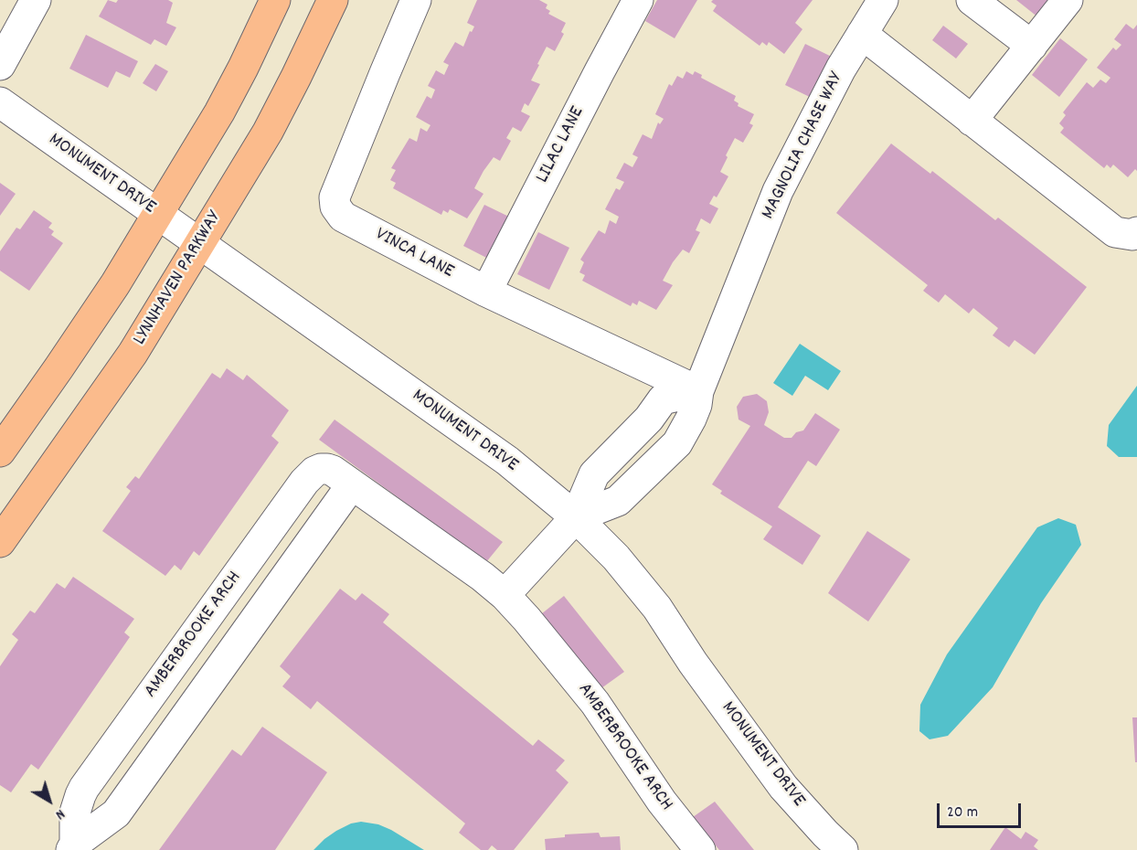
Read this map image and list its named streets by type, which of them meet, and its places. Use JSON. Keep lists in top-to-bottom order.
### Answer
{
  "streets": {
    "main road": ["LYNNHAVEN PARKWAY"],
    "street": [
      "LILAC LANE",
      "MAGNOLIA CHASE WAY",
      "MONUMENT DRIVE",
      "VINCA LANE",
      "AMBERBROOKE ARCH"
    ]
  },
  "crossings": [
    ["LILAC LANE", "VINCA LANE"],
    ["MAGNOLIA CHASE WAY", "MONUMENT DRIVE"],
    ["MAGNOLIA CHASE WAY", "VINCA LANE"],
    ["MONUMENT DRIVE", "LYNNHAVEN PARKWAY"]
  ],
  "scale_bar": "20 m",
  "north": "bottom right"
}
